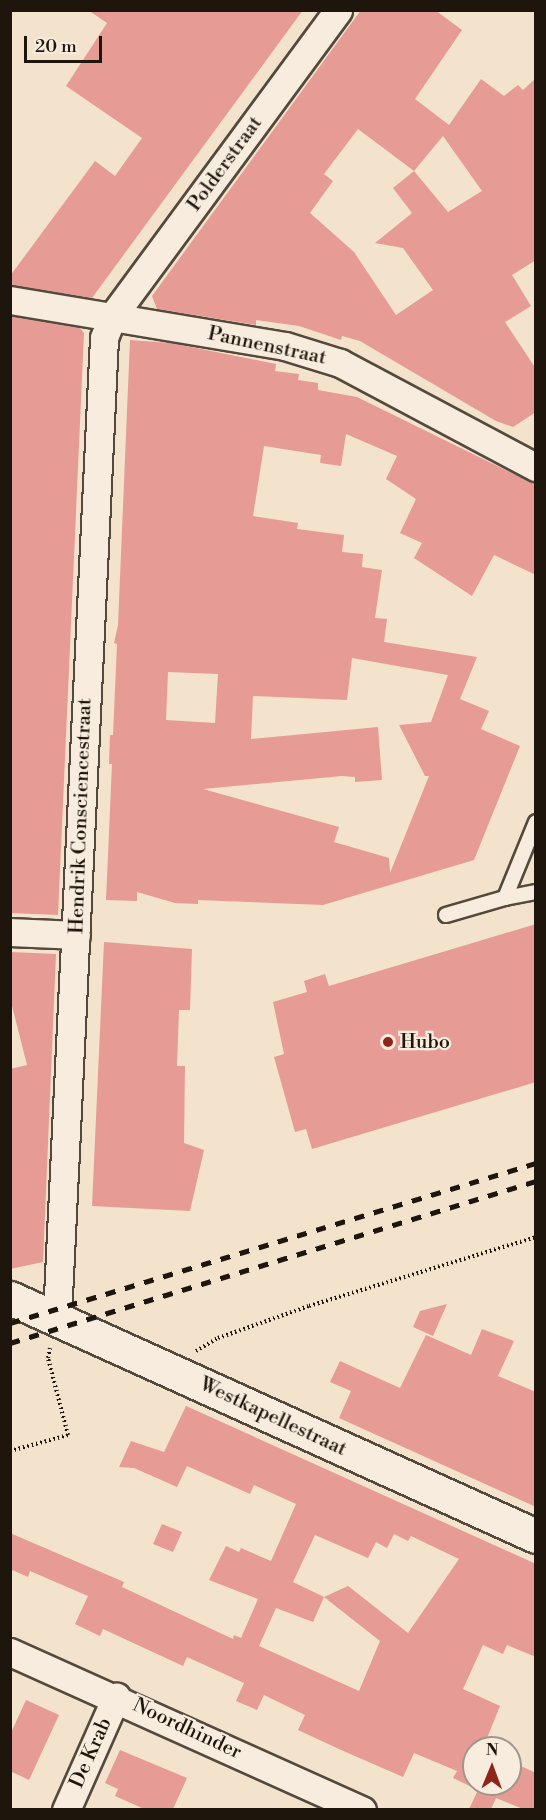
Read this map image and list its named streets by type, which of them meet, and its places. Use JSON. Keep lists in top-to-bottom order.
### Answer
{
  "streets": {
    "street": [
      "Polderstraat",
      "Pannenstraat",
      "Hendrik Consciencestraat",
      "Westkapellestraat",
      "Noordhinder",
      "De Krab"
    ]
  },
  "crossings": [
    ["Polderstraat", "Pannenstraat"],
    ["Polderstraat", "Hendrik Consciencestraat"],
    ["Pannenstraat", "Hendrik Consciencestraat"],
    ["Hendrik Consciencestraat", "Westkapellestraat"],
    ["Noordhinder", "De Krab"]
  ],
  "places": ["Hubo"],
  "scale_bar": "20 m",
  "north": "top"
}
